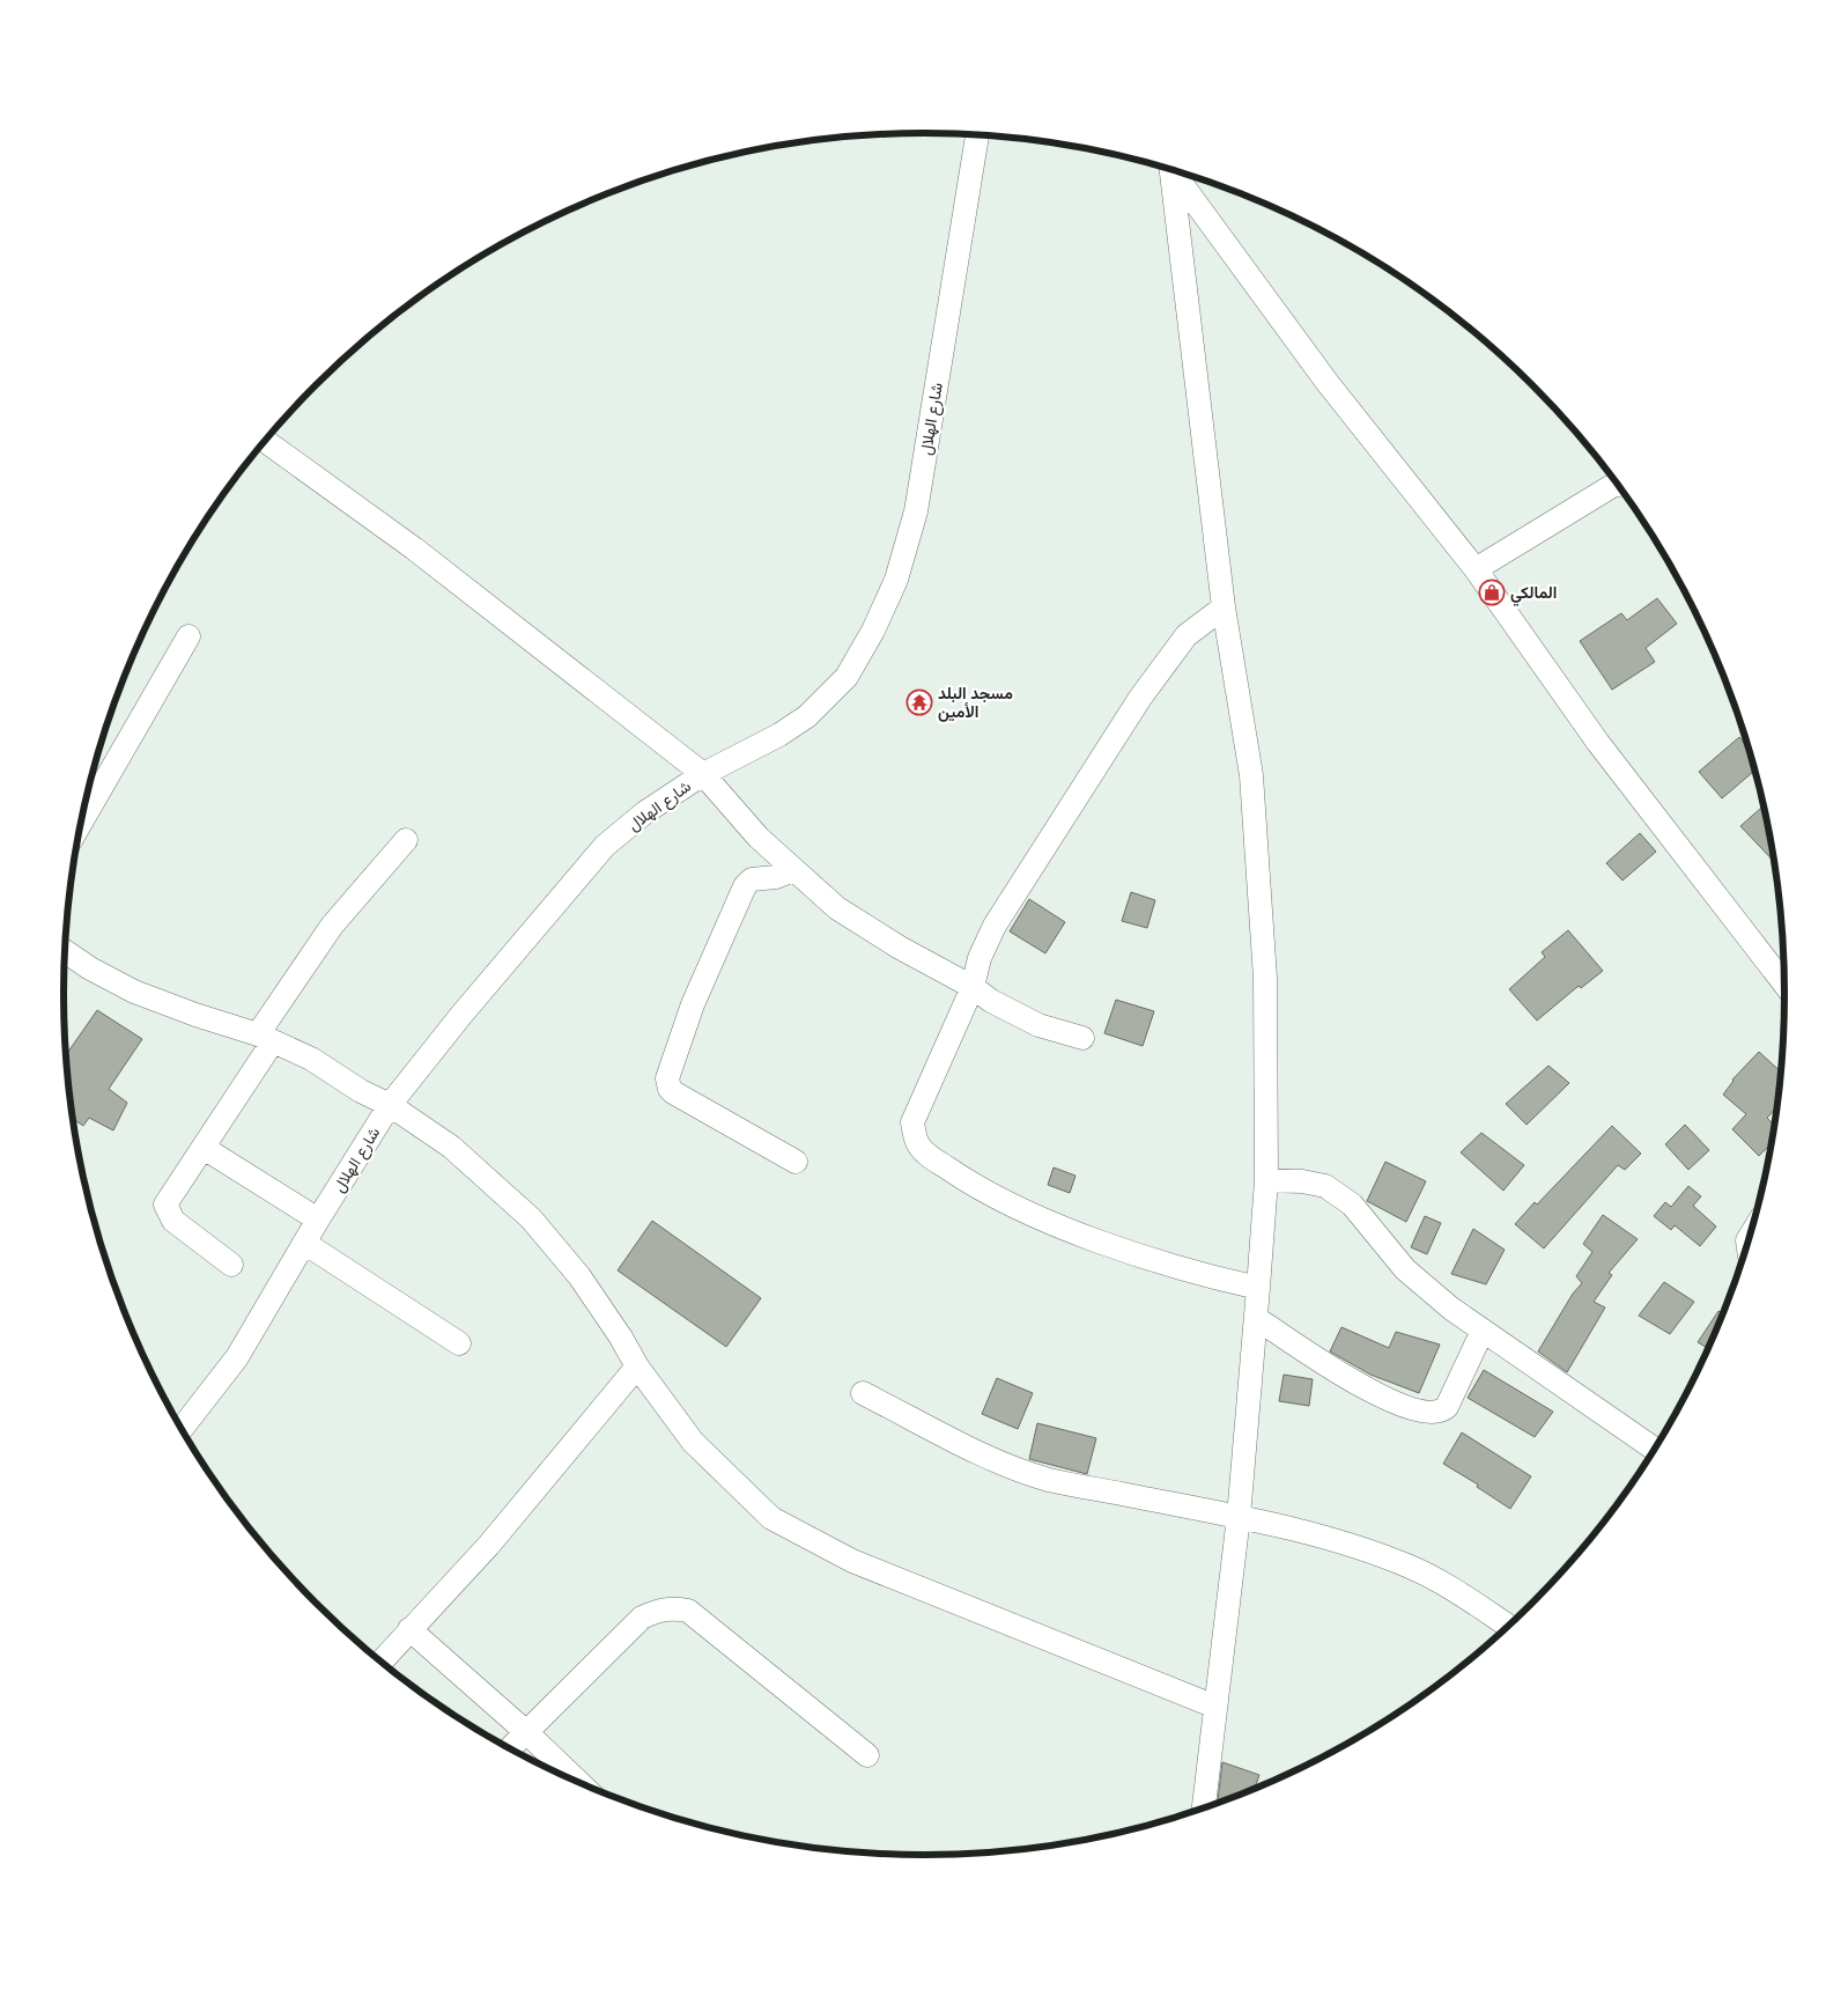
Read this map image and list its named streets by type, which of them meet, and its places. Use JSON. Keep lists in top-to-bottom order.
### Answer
{
  "streets": {
    "street": ["شارع الهلال"]
  },
  "places": {
    "shop": ["المالكي"],
    "temple": ["مسجد البلد الأمين"]
  }
}
